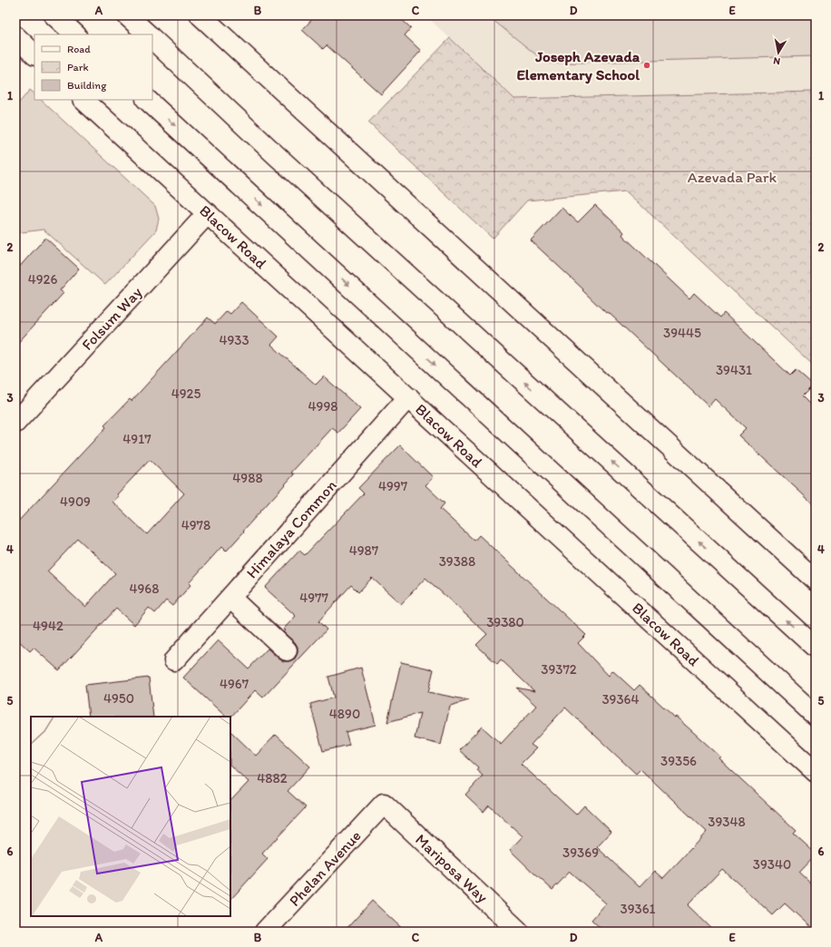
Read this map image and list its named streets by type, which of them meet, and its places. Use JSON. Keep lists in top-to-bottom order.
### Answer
{
  "streets": {
    "street": [
      "Blacow Road",
      "Folsum Way",
      "Himalaya Common",
      "Phelan Avenue",
      "Mariposa Way"
    ]
  },
  "crossings": [
    ["Blacow Road", "Folsum Way"],
    ["Blacow Road", "Himalaya Common"],
    ["Phelan Avenue", "Mariposa Way"]
  ],
  "parks": ["Azevada Park"],
  "places": ["Joseph Azevada Elementary School"],
  "house_numbers": [
    "4926",
    "39445",
    "4933",
    "39431",
    "4925",
    "4998",
    "4917",
    "4988",
    "4997",
    "4909",
    "4978",
    "4987",
    "39388",
    "4968",
    "4977",
    "39380",
    "4942",
    "39372",
    "4967",
    "4950",
    "39364",
    "4890",
    "39356",
    "4882",
    "39348",
    "39369",
    "39340",
    "39361"
  ],
  "legend": ["Road", "Park", "Building"],
  "north": "bottom",
  "grid": {
    "columns": [
      "A",
      "B",
      "C",
      "D",
      "E"
    ],
    "rows": [
      "1",
      "2",
      "3",
      "4",
      "5",
      "6"
    ]
  }
}
